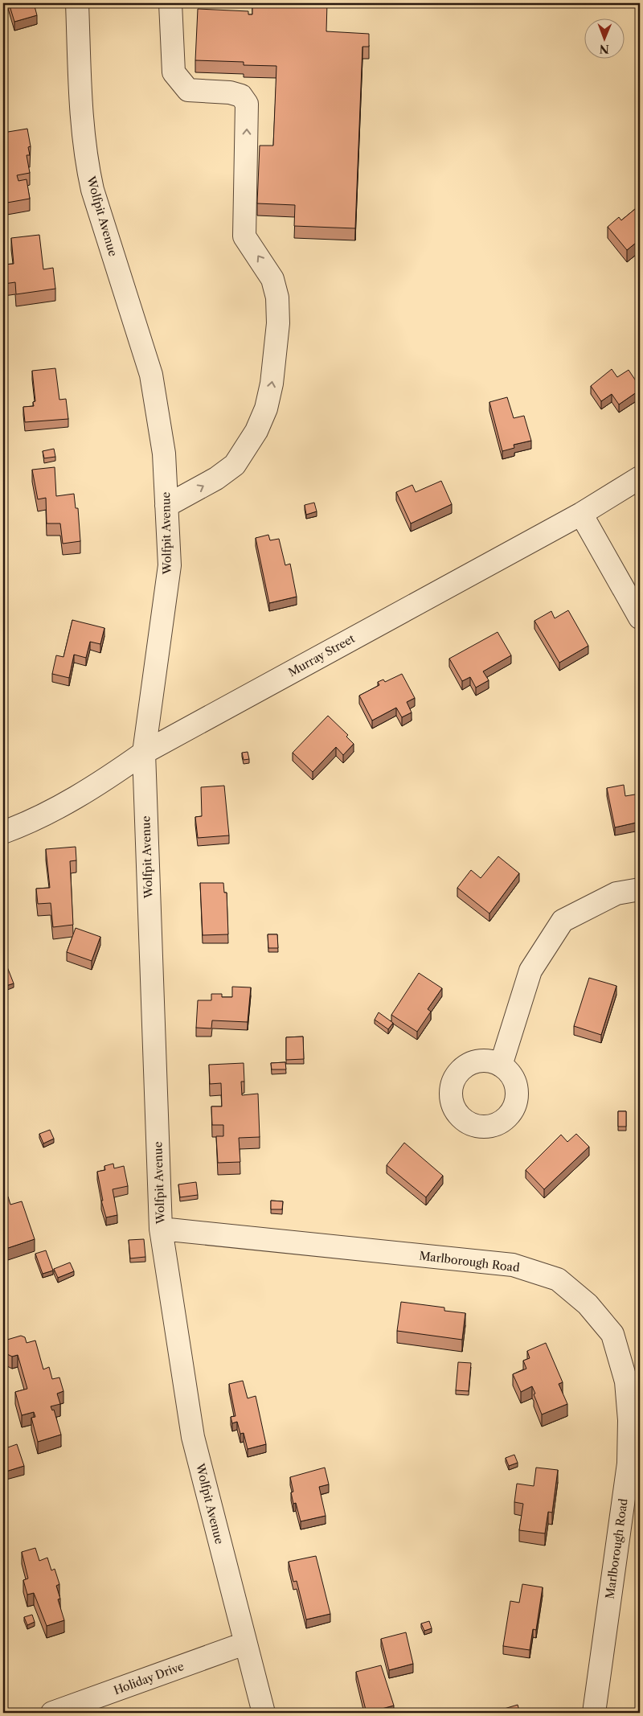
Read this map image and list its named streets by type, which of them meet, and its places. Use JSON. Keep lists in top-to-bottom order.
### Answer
{
  "streets": {
    "street": [
      "Wolfpit Avenue",
      "Murray Street",
      "Marlborough Road",
      "Holiday Drive"
    ]
  },
  "crossings": [
    ["Wolfpit Avenue", "Murray Street"],
    ["Wolfpit Avenue", "Marlborough Road"],
    ["Wolfpit Avenue", "Holiday Drive"]
  ],
  "north": "bottom"
}
